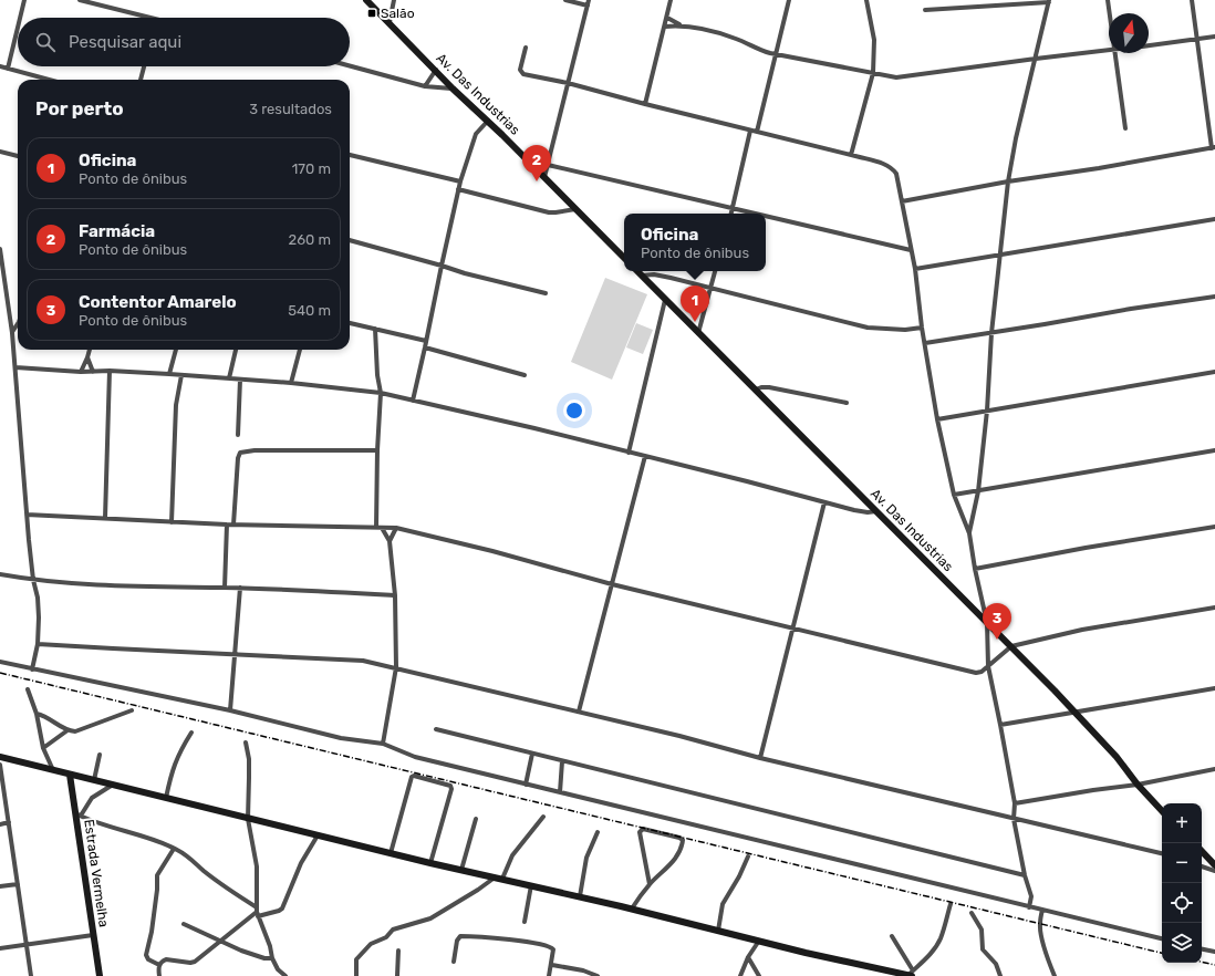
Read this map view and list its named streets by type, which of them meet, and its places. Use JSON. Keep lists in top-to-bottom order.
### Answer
{
  "streets": {
    "main road": ["Av. Das Industrias", "Estrada Vermelha"]
  },
  "places": {
    "transit": ["Salão"]
  },
  "north": "top",
  "page": {
    "search": "Pesquisar aqui",
    "heading": ["Por perto", "3 resultados"],
    "list": [
      {
        "mark": "1",
        "name": "Oficina",
        "note": "Ponto de ônibus",
        "value": "170 m"
      },
      {
        "mark": "2",
        "name": "Farmácia",
        "note": "Ponto de ônibus",
        "value": "260 m"
      },
      {
        "mark": "3",
        "name": "Contentor Amarelo",
        "note": "Ponto de ônibus",
        "value": "540 m"
      }
    ],
    "pins": ["2", "1", "3"],
    "popup": ["Oficina", "Ponto de ônibus"],
    "map_buttons": ["+", "−"]
  }
}
